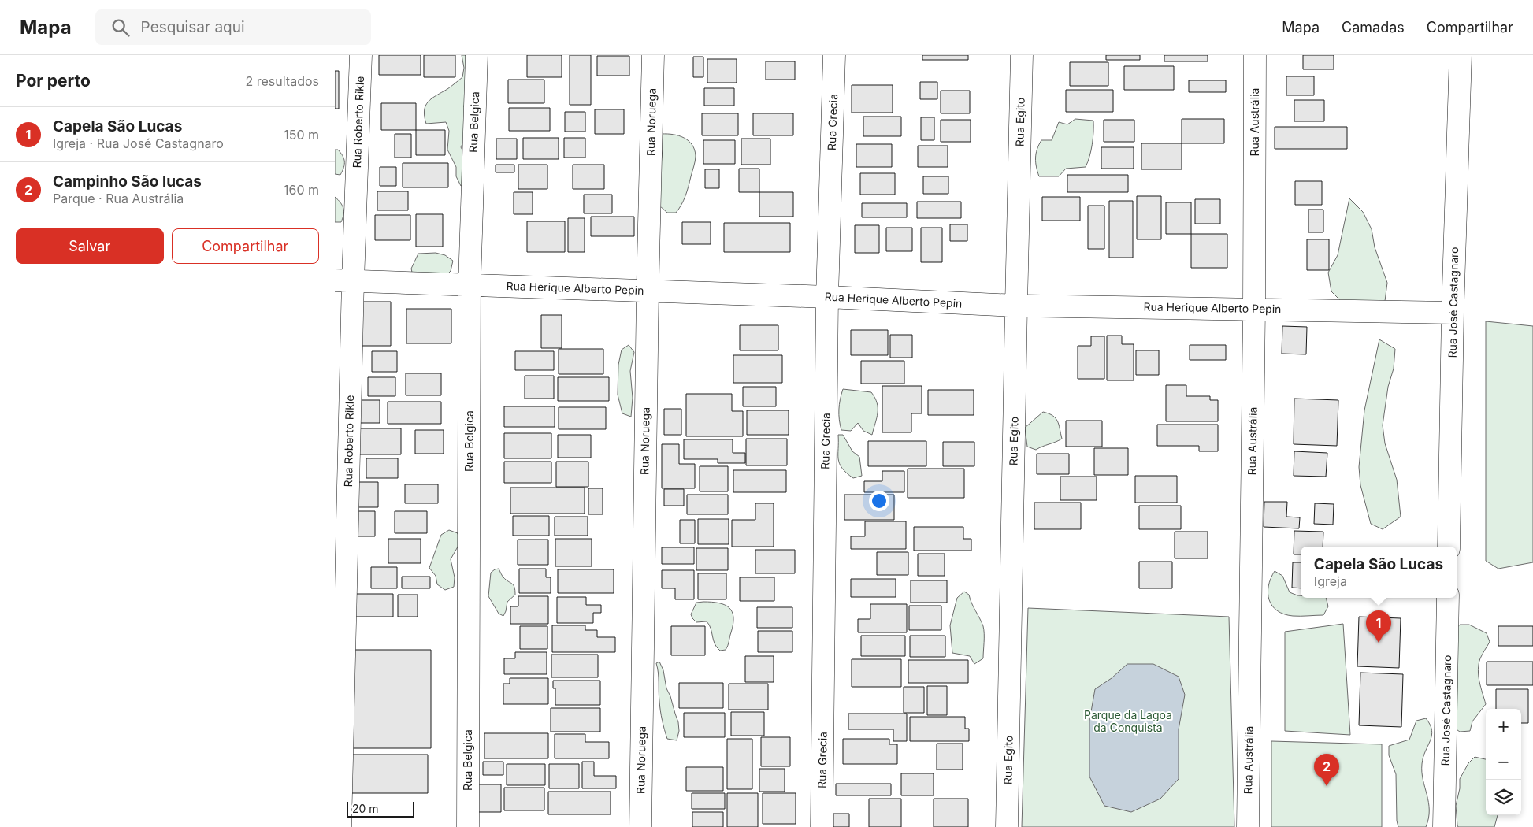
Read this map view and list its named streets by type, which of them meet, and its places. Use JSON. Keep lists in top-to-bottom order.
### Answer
{
  "streets": {
    "street": [
      "Rua Roberto Rikle",
      "Rua Belgica",
      "Rua Noruega",
      "Rua Grecia",
      "Rua Egito",
      "Rua Austrália",
      "Rua Herique Alberto Pepin",
      "Rua José Castagnaro"
    ]
  },
  "crossings": [
    ["Rua Roberto Rikle", "Rua Herique Alberto Pepin"],
    ["Rua Belgica", "Rua Herique Alberto Pepin"],
    ["Rua Noruega", "Rua Herique Alberto Pepin"],
    ["Rua Grecia", "Rua Herique Alberto Pepin"],
    ["Rua Egito", "Rua Herique Alberto Pepin"],
    ["Rua Austrália", "Rua Herique Alberto Pepin"],
    ["Rua Herique Alberto Pepin", "Rua José Castagnaro"]
  ],
  "parks": ["Parque da Lagoa da Conquista"],
  "scale_bar": "20 m",
  "page": {
    "header": "Mapa",
    "search": "Pesquisar aqui",
    "nav": ["Mapa", "Camadas", "Compartilhar"],
    "heading": ["Por perto", "2 resultados"],
    "list": [
      {
        "mark": "1",
        "name": "Capela São Lucas",
        "note": "Igreja · Rua José Castagnaro",
        "value": "150 m"
      },
      {
        "mark": "2",
        "name": "Campinho São lucas",
        "note": "Parque · Rua Austrália",
        "value": "160 m"
      }
    ],
    "buttons": ["Salvar", "Compartilhar"],
    "popup": ["Capela São Lucas", "Igreja"],
    "pins": ["1", "2"],
    "map_buttons": ["+", "−"],
    "scale": "20 m"
  }
}
